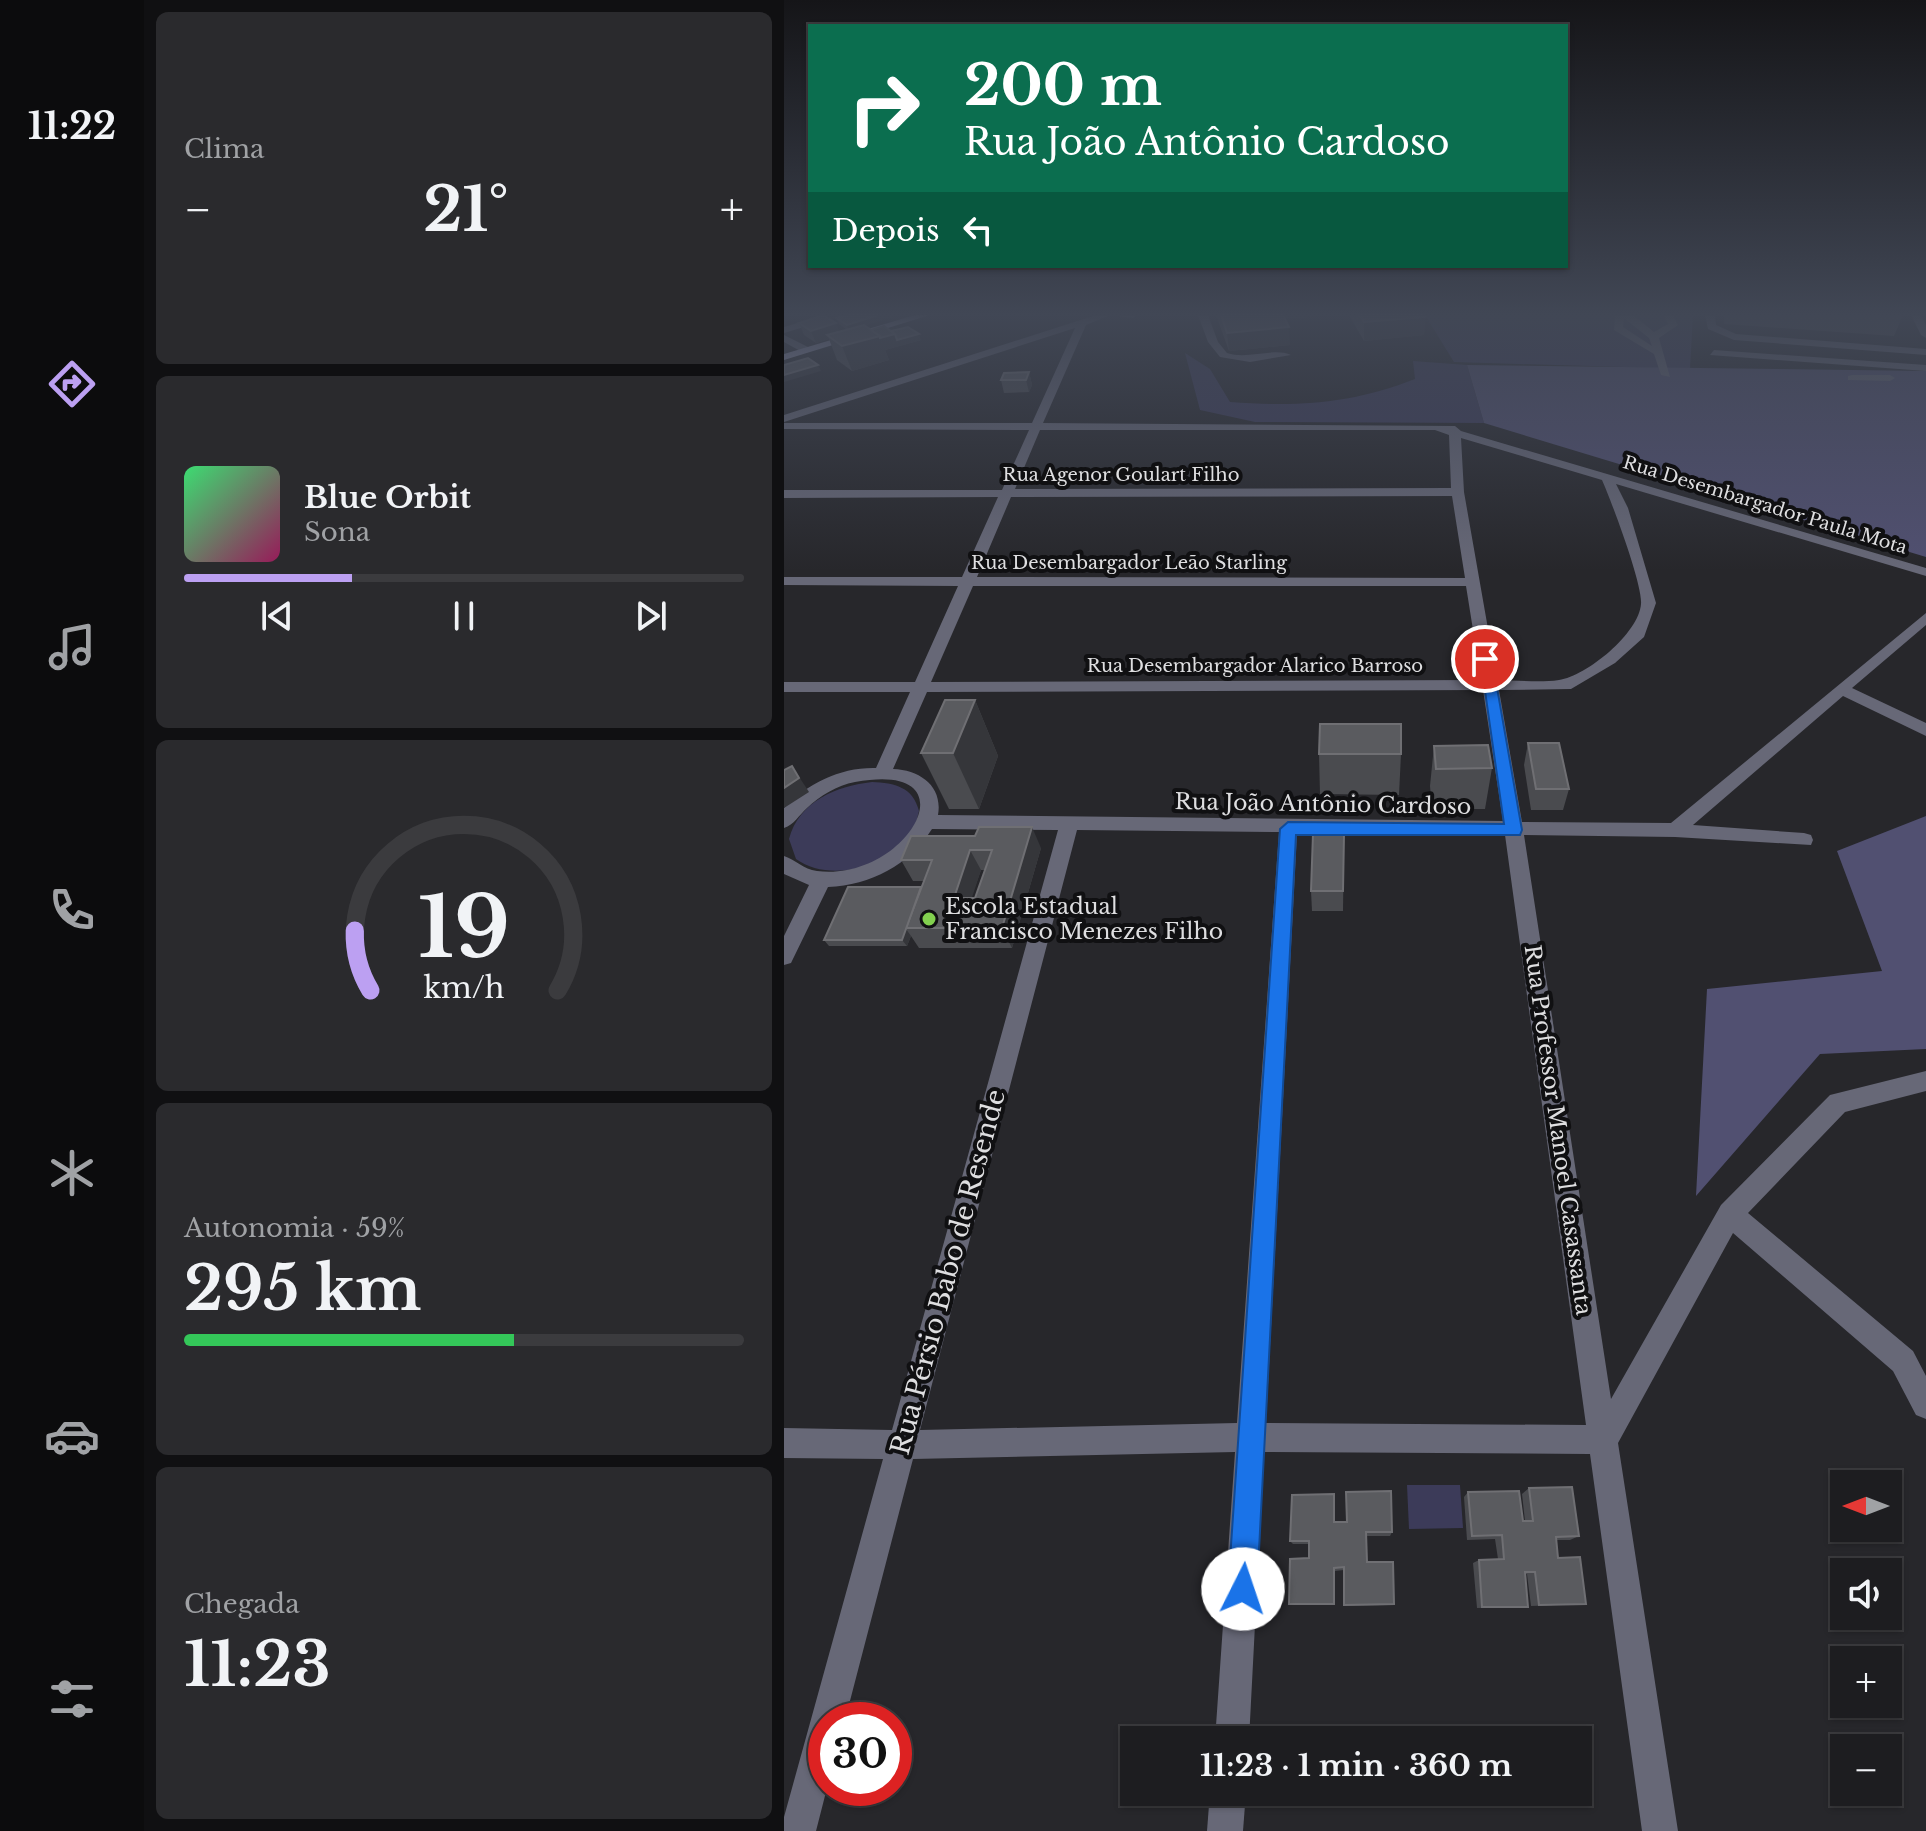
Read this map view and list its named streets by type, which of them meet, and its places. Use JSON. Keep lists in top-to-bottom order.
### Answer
{
  "streets": {
    "street": [
      "Rua Agenor Goulart Filho",
      "Rua Desembargador Paula Mota",
      "Rua Desembargador Leão Starling",
      "Rua Desembargador Alarico Barroso",
      "Rua João Antônio Cardoso",
      "Rua Professor Manoel Casassanta",
      "Rua Pérsio Babo de Resende"
    ]
  },
  "crossings": [
    ["Rua Agenor Goulart Filho", "Rua Professor Manoel Casassanta"],
    ["Rua Desembargador Paula Mota", "Rua Desembargador Alarico Barroso"],
    ["Rua Desembargador Paula Mota", "Rua Professor Manoel Casassanta"],
    ["Rua Desembargador Leão Starling", "Rua Professor Manoel Casassanta"],
    ["Rua Desembargador Alarico Barroso", "Rua Professor Manoel Casassanta"],
    ["Rua João Antônio Cardoso", "Rua Professor Manoel Casassanta"],
    ["Rua João Antônio Cardoso", "Rua Pérsio Babo de Resende"]
  ],
  "places": ["Escola Estadual Francisco Menezes Filho"],
  "north": "left",
  "page": {
    "tabs": "11:22",
    "tile": [
      "Clima",
      ["Autonomia · 59%", "295 km"],
      ["Chegada", "11:23"]
    ],
    "turn": ["200 m", "Rua João Antônio Cardoso"],
    "heat": ["−", "21°", "+"],
    "then": "Depois",
    "song": ["Blue Orbit", "Sona"],
    "map_buttons": ["+", "−"],
    "limit": "30",
    "trip": "11:23 · 1 min · 360 m",
    "gauge": ["19", "km/h"]
  }
}
